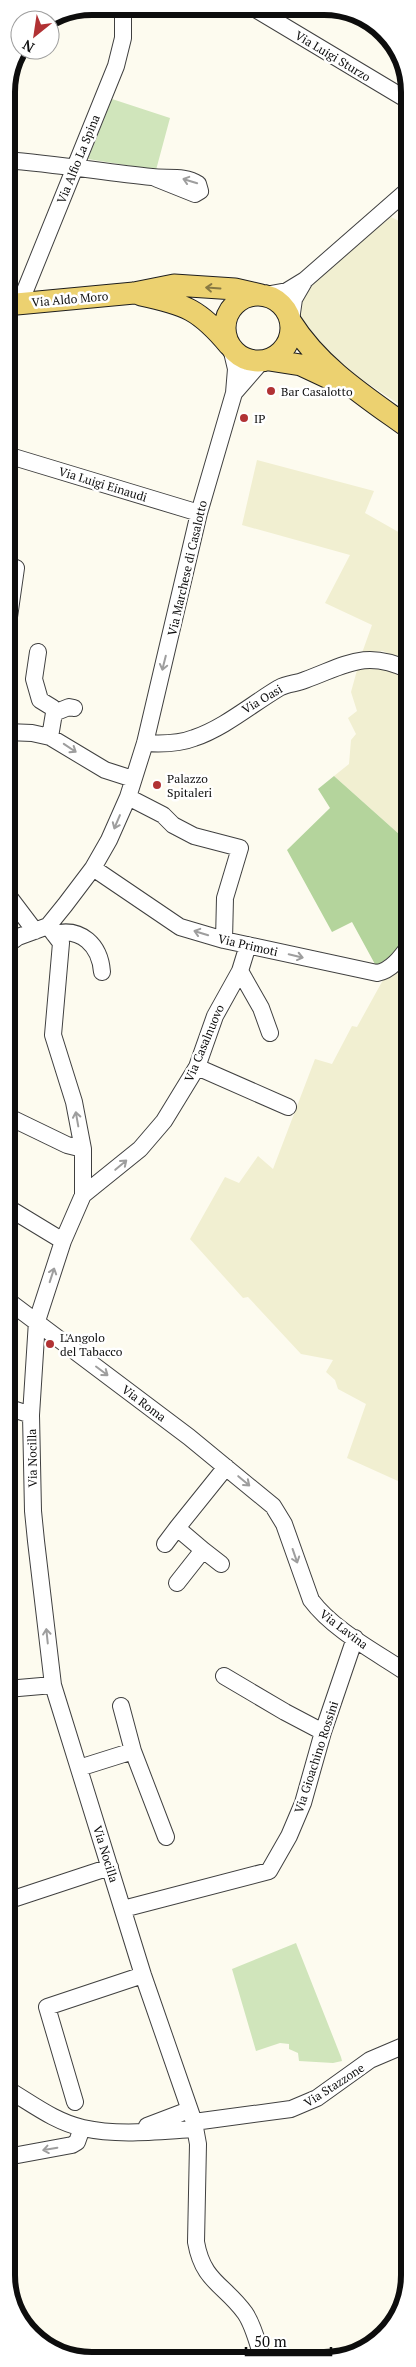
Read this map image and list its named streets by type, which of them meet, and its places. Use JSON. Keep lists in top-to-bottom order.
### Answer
{
  "streets": {
    "main road": ["Via Aldo Moro"],
    "street": [
      "Via Luigi Sturzo",
      "Via Alfio La Spina",
      "Via Luigi Einaudi",
      "Via Marchese di Casalotto",
      "Via Oasi",
      "Via Primoti",
      "Via Casalnuovo",
      "Via Roma",
      "Via Nocilla",
      "Via Lavina",
      "Via Gioachino Rossini",
      "Via Stazzone"
    ]
  },
  "crossings": [
    ["Via Luigi Einaudi", "Via Marchese di Casalotto"],
    ["Via Marchese di Casalotto", "Via Oasi"],
    ["Via Marchese di Casalotto", "Via Primoti"],
    ["Via Primoti", "Via Casalnuovo"],
    ["Via Casalnuovo", "Via Nocilla"],
    ["Via Roma", "Via Nocilla"],
    ["Via Roma", "Via Lavina"],
    ["Via Nocilla", "Via Gioachino Rossini"],
    ["Via Nocilla", "Via Stazzone"],
    ["Via Lavina", "Via Gioachino Rossini"]
  ],
  "one_way": [
    "Via Marchese di Casalotto",
    "Via Casalnuovo",
    "Via Roma",
    "Via Lavina"
  ],
  "places": [
    "Bar Casalotto",
    "IP",
    "Palazzo Spitaleri",
    "L'Angolo del Tabacco"
  ],
  "scale_bar": "50 m",
  "north": "bottom left"
}
